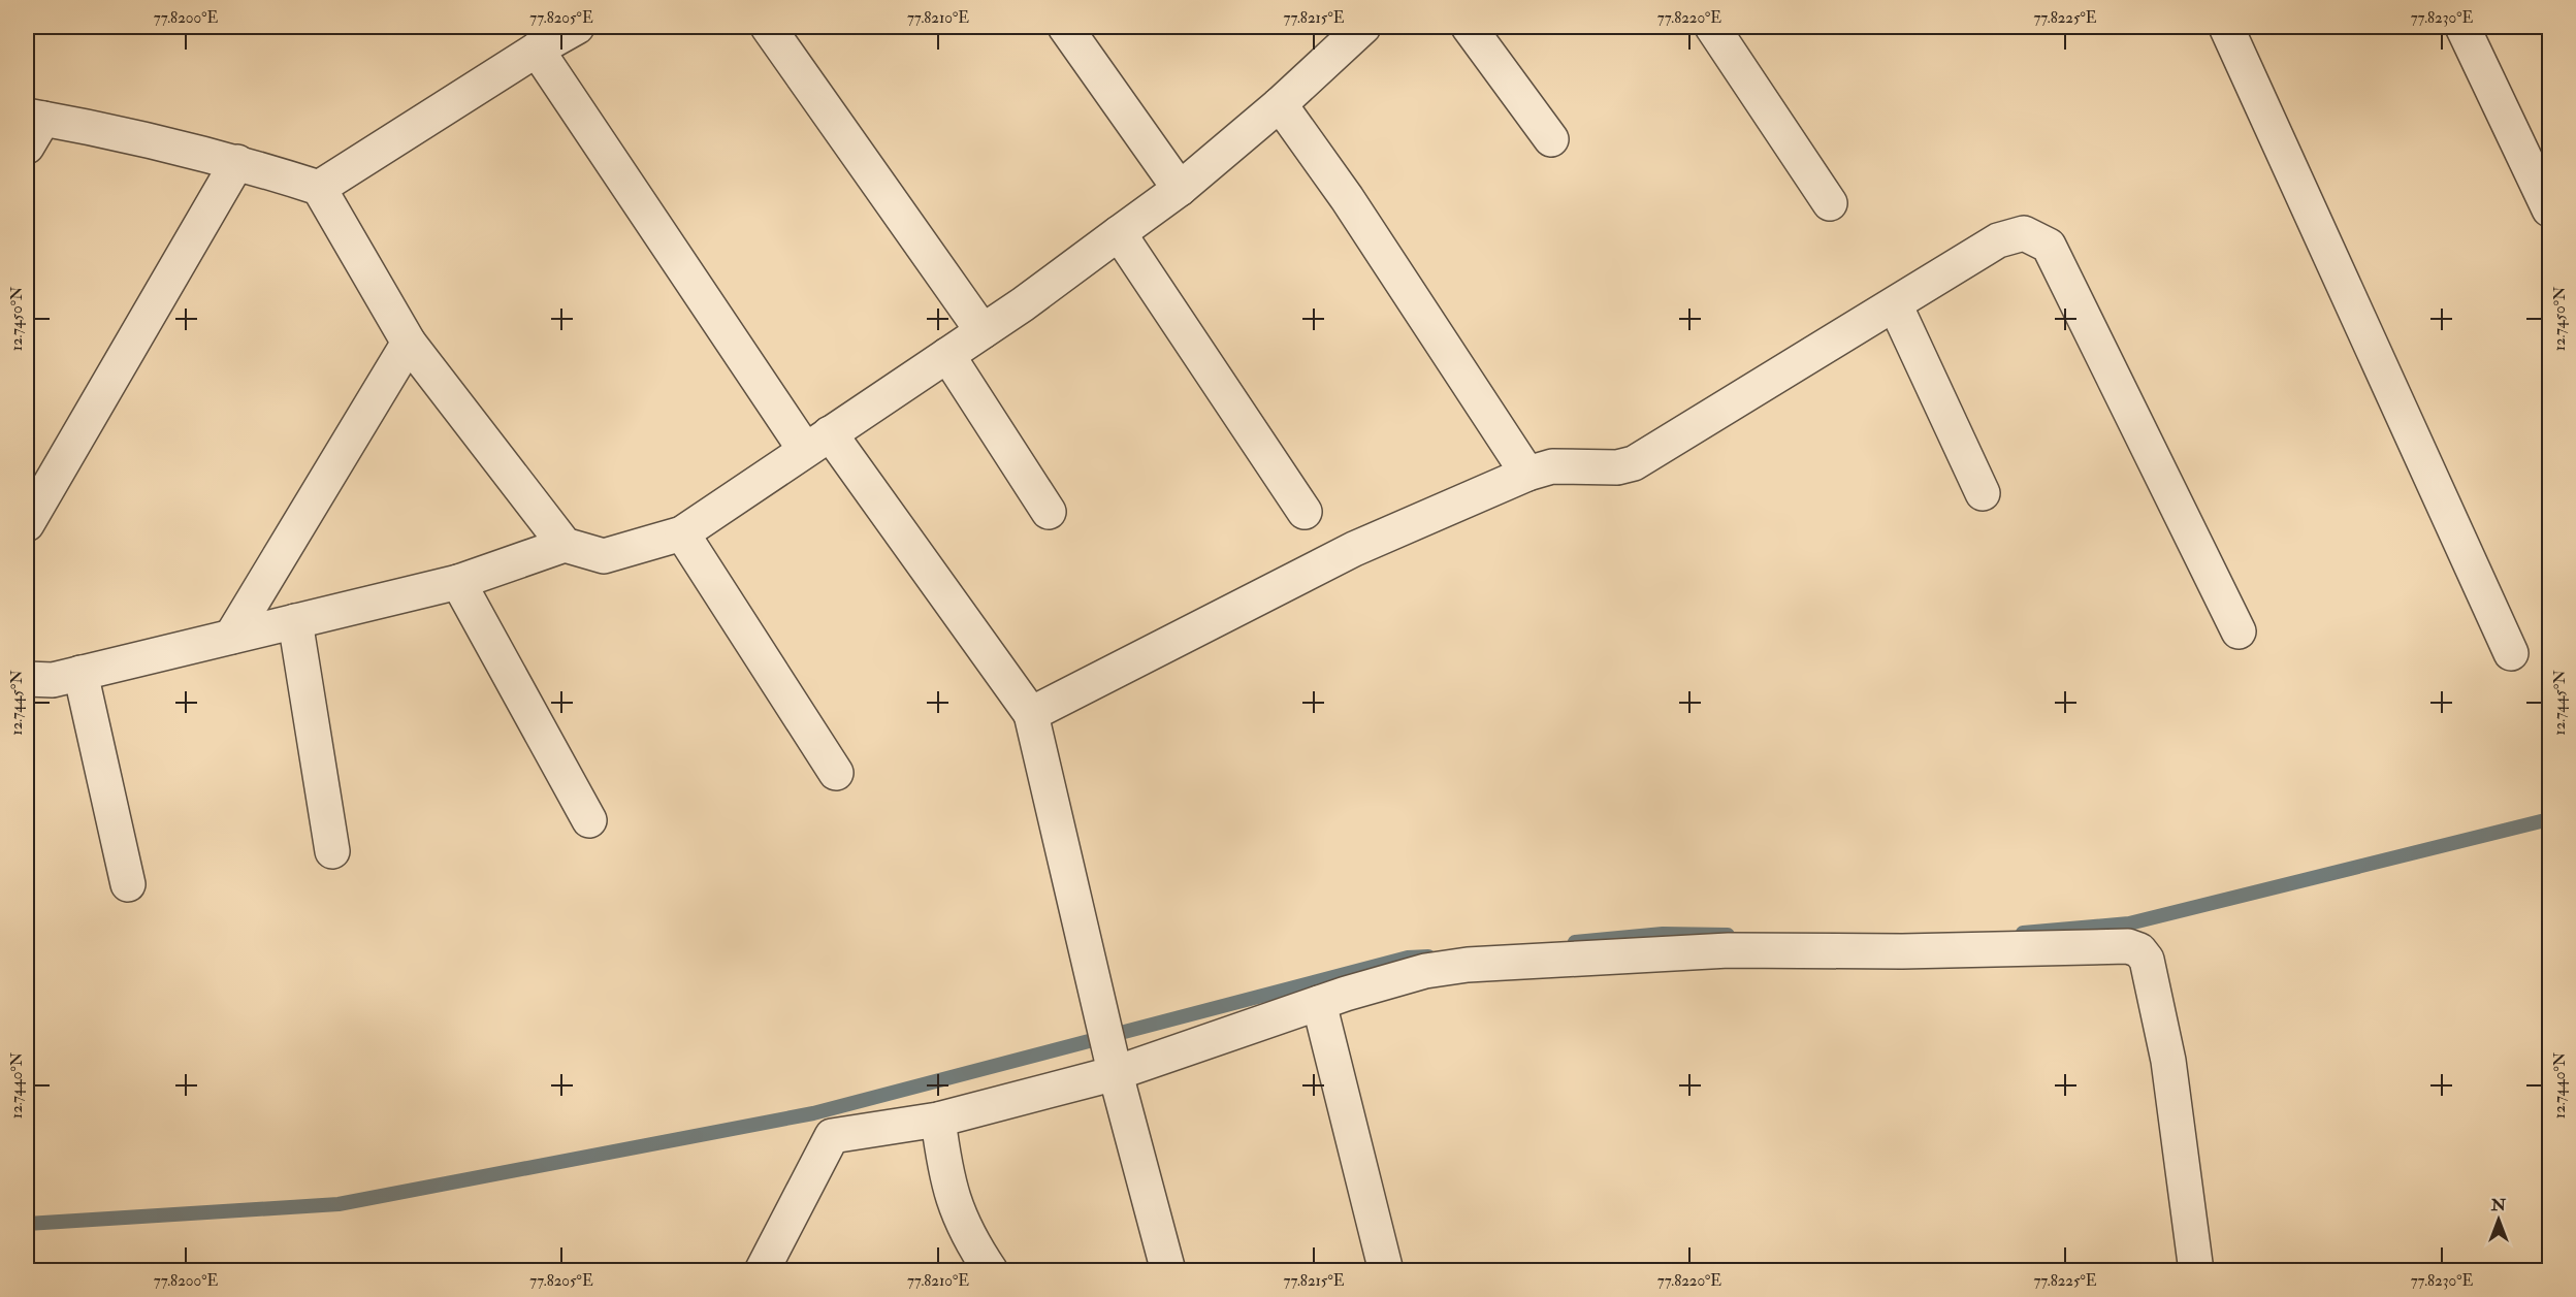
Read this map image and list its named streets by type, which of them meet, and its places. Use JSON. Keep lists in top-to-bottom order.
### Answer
{
  "north": "top",
  "coordinates": [
    "77.8200°E",
    "77.8205°E",
    "77.8210°E",
    "77.8215°E",
    "77.8220°E",
    "77.8225°E",
    "77.8230°E",
    "12.7450°N",
    "12.7445°N",
    "12.7440°N"
  ]
}
